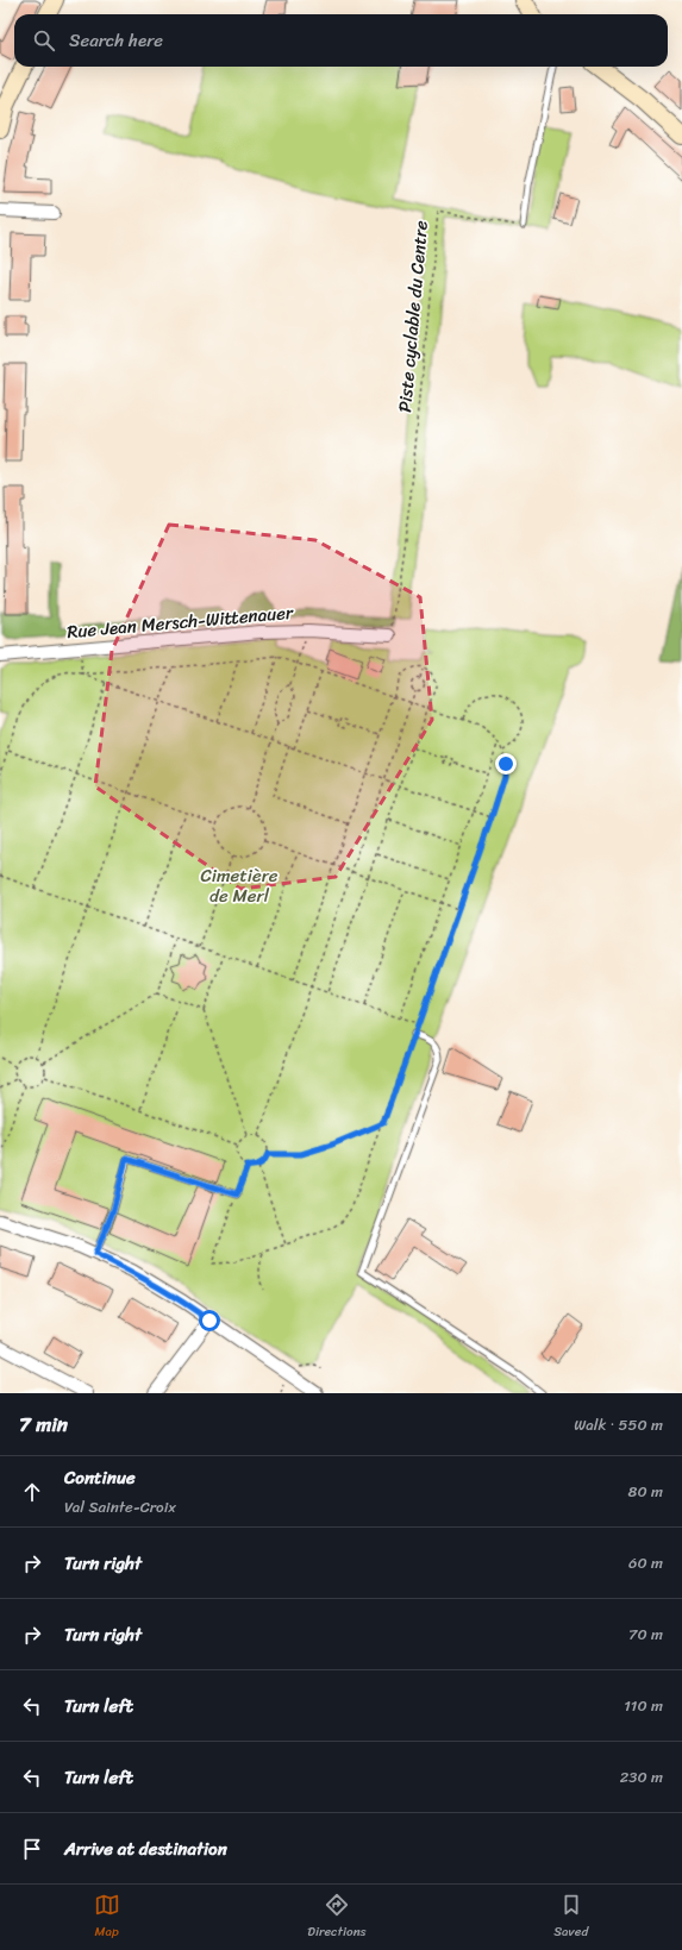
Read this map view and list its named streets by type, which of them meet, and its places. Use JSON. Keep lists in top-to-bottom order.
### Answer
{
  "streets": {
    "street": ["Rue Jean Mersch-Wittenauer"],
    "path": ["Piste cyclable du Centre"]
  },
  "parks": ["Cimetière de Merl"],
  "page": {
    "search": "Search here",
    "heading": ["7 min", "Walk · 550 m"],
    "list": [
      ["Continue", "Val Sainte-Croix", "80 m"],
      ["Turn right", "60 m"],
      ["Turn right", "70 m"],
      ["Turn left", "110 m"],
      ["Turn left", "230 m"],
      "Arrive at destination"
    ],
    "nav": ["Map", "Directions", "Saved"]
  }
}
